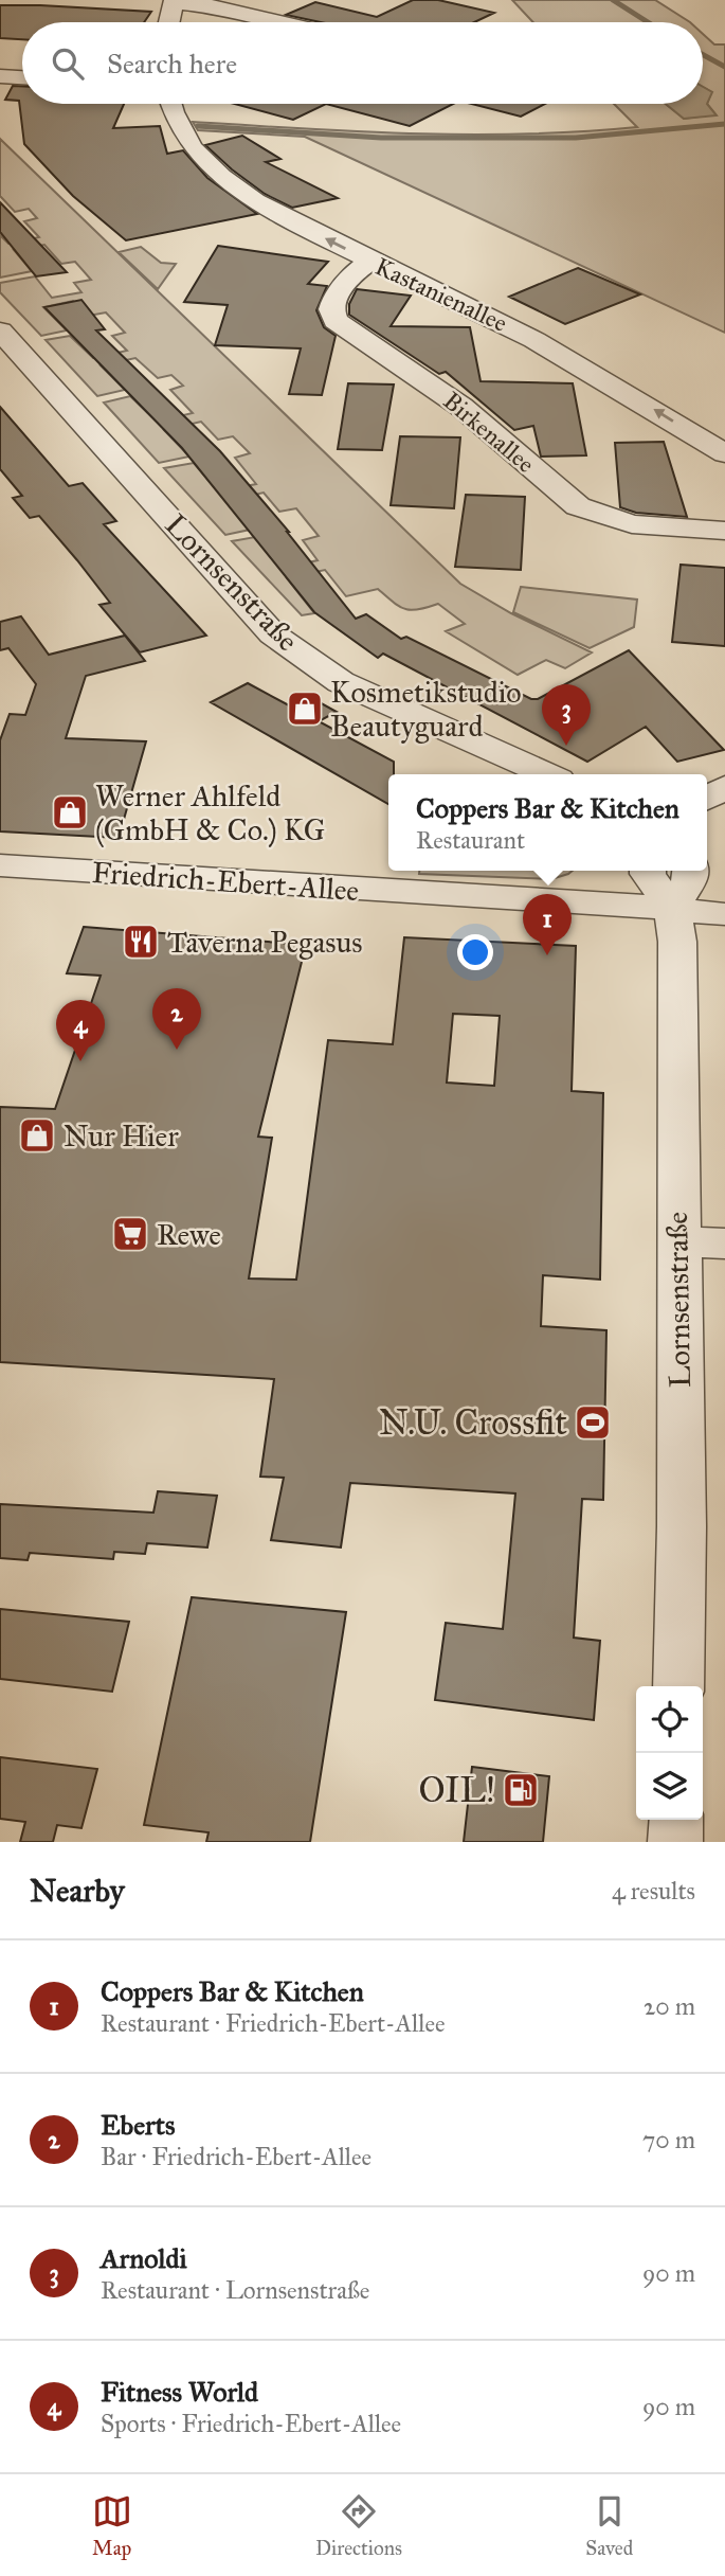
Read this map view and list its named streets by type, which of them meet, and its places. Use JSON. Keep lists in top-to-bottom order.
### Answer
{
  "streets": {
    "street": [
      "Kastanienallee",
      "Birkenallee",
      "Lornsenstraße",
      "Friedrich-Ebert-Allee"
    ]
  },
  "crossings": [
    ["Kastanienallee", "Birkenallee"],
    ["Lornsenstraße", "Friedrich-Ebert-Allee"]
  ],
  "one_way": ["Kastanienallee"],
  "places": {
    "shop": ["Kosmetikstudio Beautyguard", "Werner Ahlfeld (GmbH & Co.) KG", "Nur Hier"],
    "restaurant": ["Taverna Pegasus"],
    "supermarket": ["Rewe"],
    "sports": ["N.U. Crossfit"],
    "fuel station": ["OIL!"]
  },
  "page": {
    "search": "Search here",
    "pins": [
      "3",
      "1",
      "2",
      "4"
    ],
    "popup": ["Coppers Bar & Kitchen", "Restaurant"],
    "heading": ["Nearby", "4 results"],
    "list": [
      {
        "mark": "1",
        "name": "Coppers Bar & Kitchen",
        "note": "Restaurant · Friedrich-Ebert-Allee",
        "value": "20 m"
      },
      {
        "mark": "2",
        "name": "Eberts",
        "note": "Bar · Friedrich-Ebert-Allee",
        "value": "70 m"
      },
      {
        "mark": "3",
        "name": "Arnoldi",
        "note": "Restaurant · Lornsenstraße",
        "value": "90 m"
      },
      {
        "mark": "4",
        "name": "Fitness World",
        "note": "Sports · Friedrich-Ebert-Allee",
        "value": "90 m"
      }
    ],
    "nav": ["Map", "Directions", "Saved"]
  }
}
